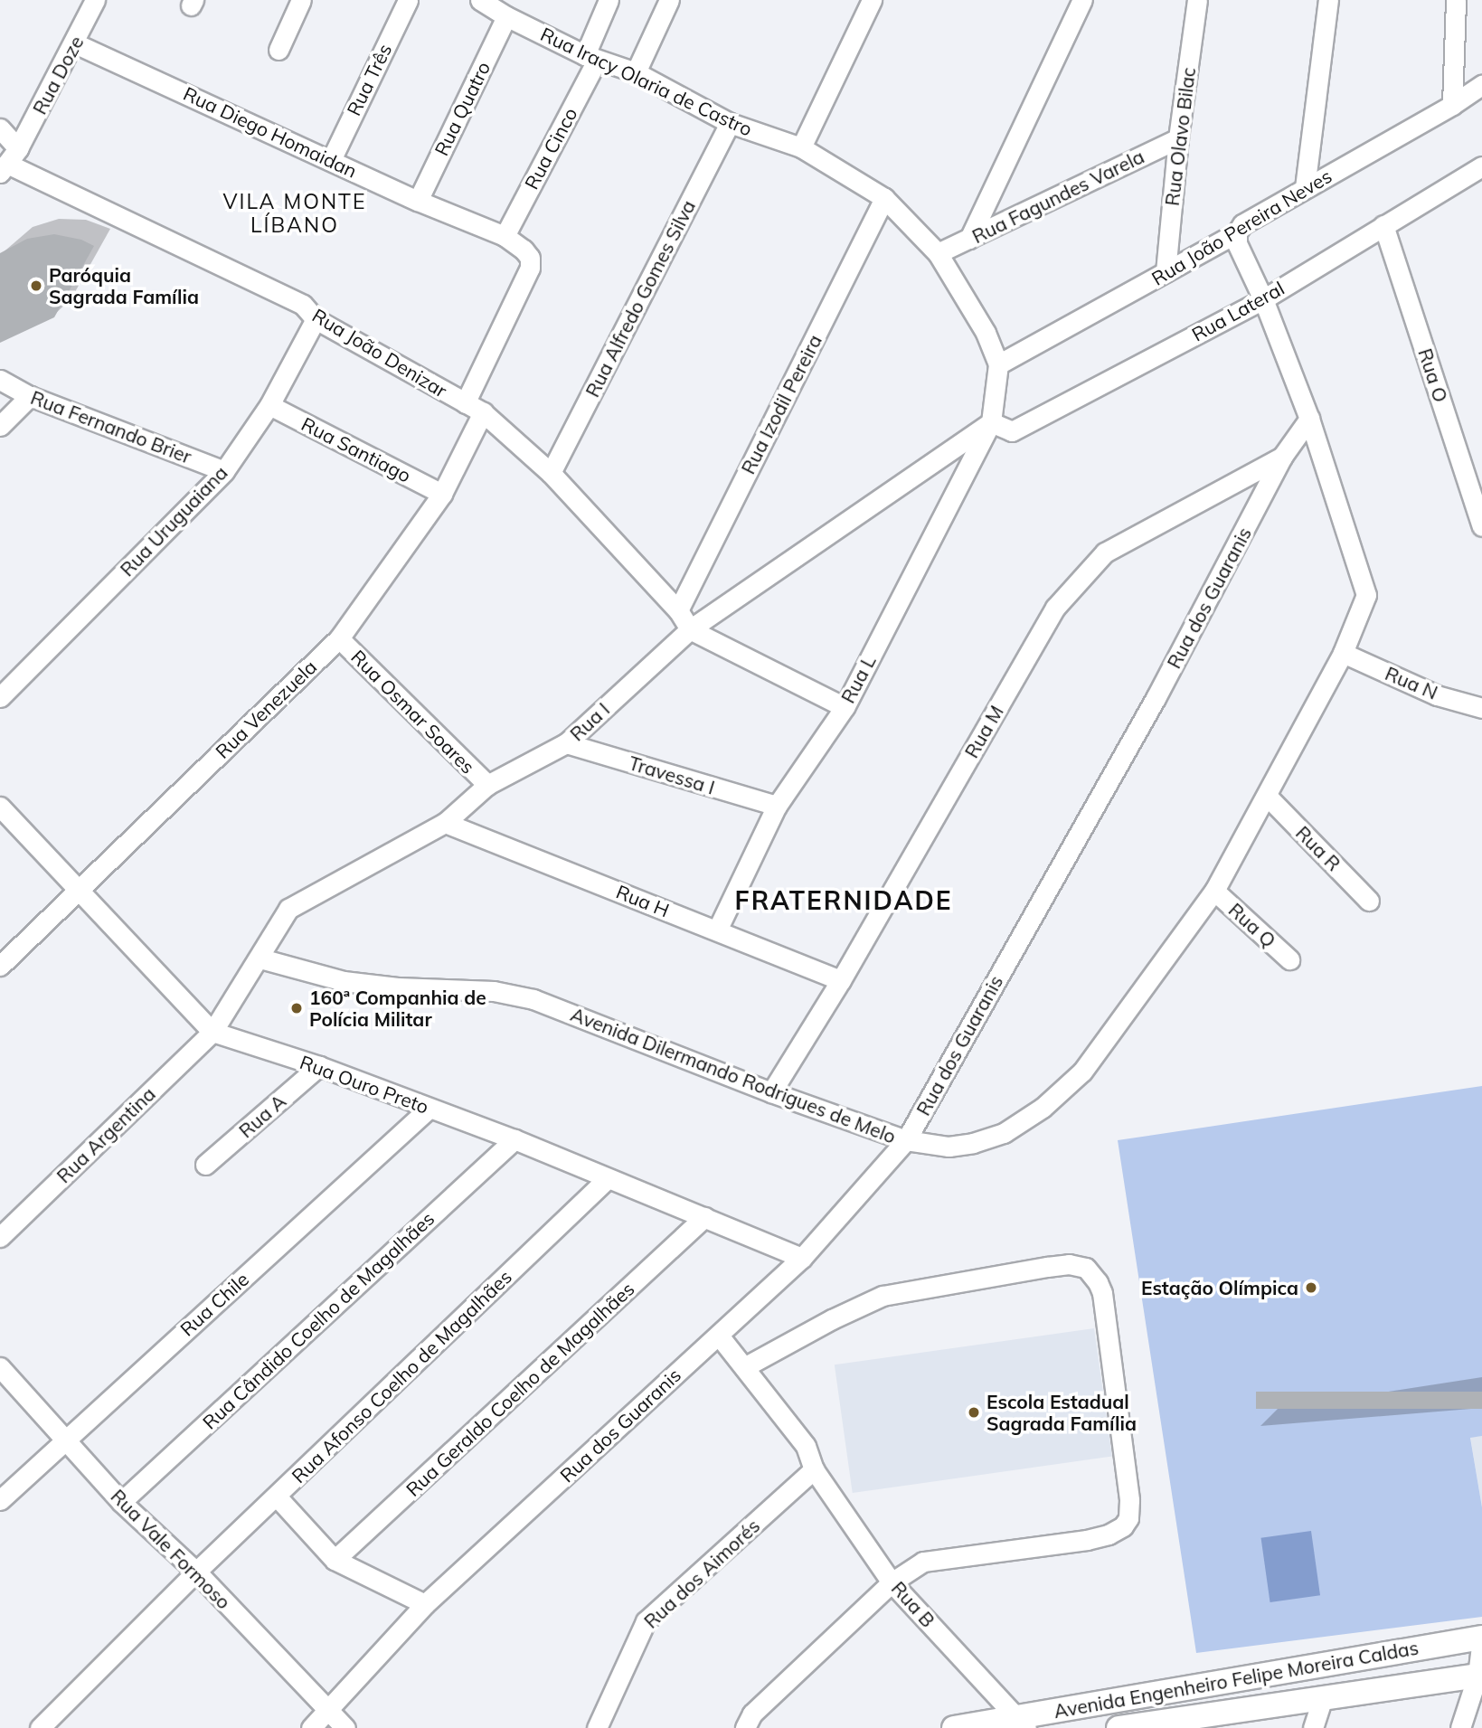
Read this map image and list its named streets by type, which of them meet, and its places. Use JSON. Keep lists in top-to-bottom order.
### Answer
{
  "streets": {
    "street": [
      "Rua Doze",
      "Rua Três",
      "Rua Iracy Olaria de Castro",
      "Rua Quatro",
      "Rua Diego Homaidan",
      "Rua Olavo Bilac",
      "Rua Cinco",
      "Rua Fagundes Varela",
      "Rua João Pereira Neves",
      "Rua Alfredo Gomes Silva",
      "Rua Lateral",
      "Rua João Denizar",
      "Rua O",
      "Rua Izodil Pereira",
      "Rua Fernando Brier",
      "Rua Santiago",
      "Rua Uruguaiana",
      "Rua dos Guaranis",
      "Rua L",
      "Rua N",
      "Rua Venezuela",
      "Rua Osmar Soares",
      "Rua I",
      "Rua M",
      "Travessa I",
      "Rua R",
      "Rua H",
      "Rua Q",
      "Avenida Dilermando Rodrigues de Melo",
      "Rua Ouro Preto",
      "Rua A",
      "Rua Argentina",
      "Rua Chile",
      "Rua Cândido Coelho de Magalhães",
      "Rua Afonso Coelho de Magalhães",
      "Rua Geraldo Coelho de Magalhães",
      "Rua Vale Formoso",
      "Rua dos Aimorés",
      "Rua B",
      "Avenida Engenheiro Felipe Moreira Caldas"
    ]
  },
  "crossings": [
    ["Rua Doze", "Rua Diego Homaidan"],
    ["Rua Doze", "Rua João Denizar"],
    ["Rua Três", "Rua Diego Homaidan"],
    ["Rua Iracy Olaria de Castro", "Rua Quatro"],
    ["Rua Iracy Olaria de Castro", "Rua Cinco"],
    ["Rua Iracy Olaria de Castro", "Rua Fagundes Varela"],
    ["Rua Iracy Olaria de Castro", "Rua João Pereira Neves"],
    ["Rua Iracy Olaria de Castro", "Rua Alfredo Gomes Silva"],
    ["Rua Iracy Olaria de Castro", "Rua Lateral"],
    ["Rua Iracy Olaria de Castro", "Rua Izodil Pereira"],
    ["Rua Iracy Olaria de Castro", "Rua L"],
    ["Rua Iracy Olaria de Castro", "Rua I"],
    ["Rua Quatro", "Rua Diego Homaidan"],
    ["Rua Diego Homaidan", "Rua Cinco"],
    ["Rua Diego Homaidan", "Rua João Denizar"],
    ["Rua Olavo Bilac", "Rua Fagundes Varela"],
    ["Rua Olavo Bilac", "Rua João Pereira Neves"],
    ["Rua João Pereira Neves", "Avenida Dilermando Rodrigues de Melo"],
    ["Rua Alfredo Gomes Silva", "Rua João Denizar"],
    ["Rua Lateral", "Rua O"],
    ["Rua Lateral", "Rua L"],
    ["Rua Lateral", "Rua I"],
    ["Rua Lateral", "Avenida Dilermando Rodrigues de Melo"],
    ["Rua João Denizar", "Rua Izodil Pereira"],
    ["Rua João Denizar", "Rua Uruguaiana"],
    ["Rua João Denizar", "Rua Venezuela"],
    ["Rua João Denizar", "Rua I"],
    ["Rua Fernando Brier", "Rua Uruguaiana"],
    ["Rua Santiago", "Rua Uruguaiana"],
    ["Rua Santiago", "Rua Venezuela"],
    ["Rua dos Guaranis", "Rua M"],
    ["Rua dos Guaranis", "Avenida Dilermando Rodrigues de Melo"],
    ["Rua dos Guaranis", "Rua Ouro Preto"],
    ["Rua dos Guaranis", "Rua Vale Formoso"],
    ["Rua dos Guaranis", "Rua B"],
    ["Rua L", "Rua I"],
    ["Rua L", "Travessa I"],
    ["Rua L", "Rua H"],
    ["Rua N", "Avenida Dilermando Rodrigues de Melo"],
    ["Rua Venezuela", "Rua Osmar Soares"],
    ["Rua Venezuela", "Rua Ouro Preto"],
    ["Rua Osmar Soares", "Rua I"],
    ["Rua I", "Travessa I"],
    ["Rua I", "Rua H"],
    ["Rua I", "Avenida Dilermando Rodrigues de Melo"],
    ["Rua I", "Rua Ouro Preto"],
    ["Rua I", "Rua Argentina"],
    ["Rua M", "Rua H"],
    ["Rua M", "Avenida Dilermando Rodrigues de Melo"],
    ["Rua R", "Avenida Dilermando Rodrigues de Melo"],
    ["Rua Q", "Avenida Dilermando Rodrigues de Melo"],
    ["Rua Ouro Preto", "Rua A"],
    ["Rua Ouro Preto", "Rua Argentina"],
    ["Rua Ouro Preto", "Rua Chile"],
    ["Rua Ouro Preto", "Rua Cândido Coelho de Magalhães"],
    ["Rua Ouro Preto", "Rua Afonso Coelho de Magalhães"],
    ["Rua Ouro Preto", "Rua Geraldo Coelho de Magalhães"],
    ["Rua Chile", "Rua Vale Formoso"],
    ["Rua Cândido Coelho de Magalhães", "Rua Vale Formoso"],
    ["Rua Afonso Coelho de Magalhães", "Rua Vale Formoso"],
    ["Rua dos Aimorés", "Rua B"],
    ["Rua B", "Avenida Engenheiro Felipe Moreira Caldas"]
  ],
  "districts": ["VILA MONTE LÍBANO", "FRATERNIDADE"],
  "places": [
    "Paróquia Sagrada Família",
    "160ª Companhia de Polícia Militar",
    "Estação Olímpica",
    "Escola Estadual Sagrada Família"
  ]
}
